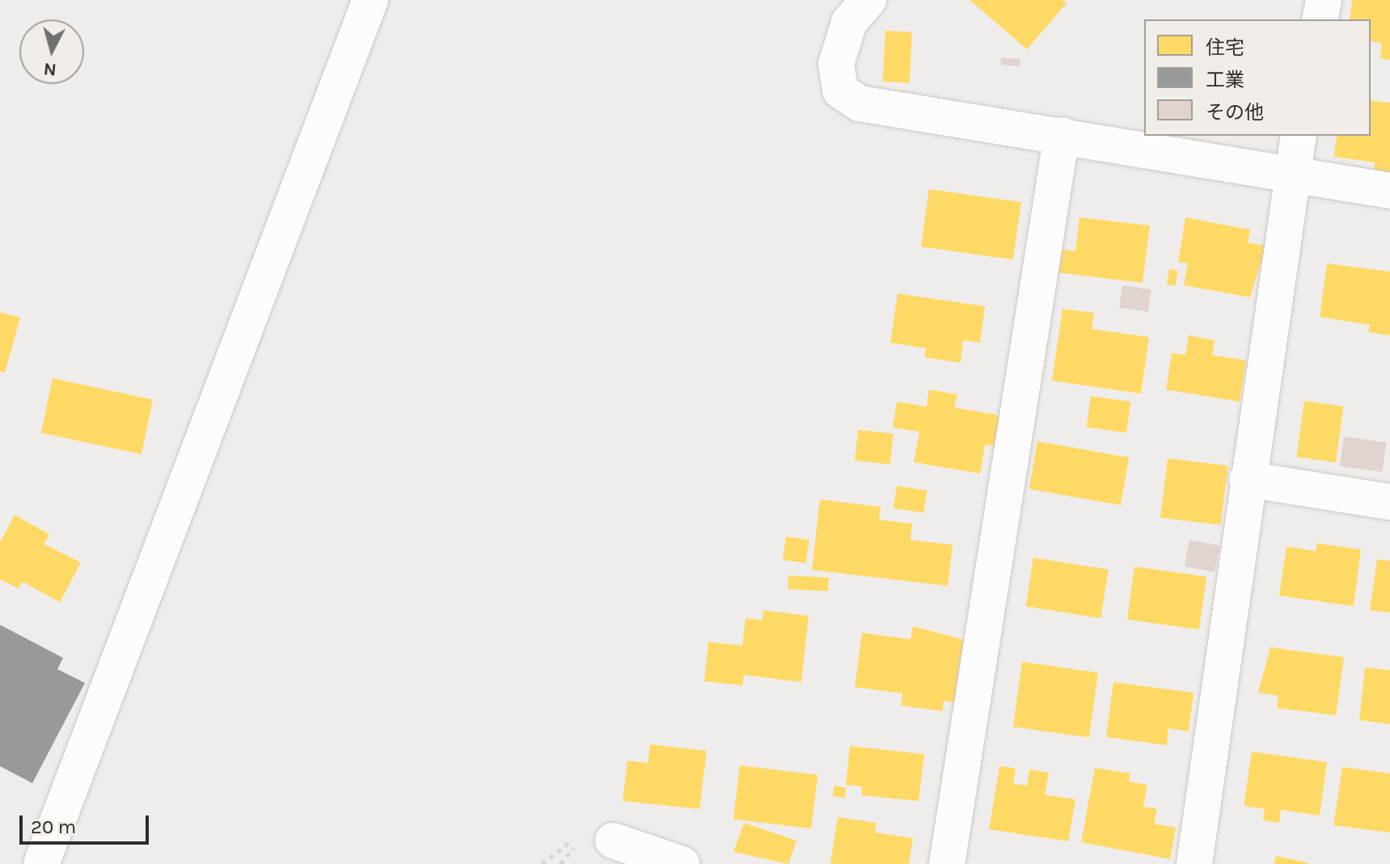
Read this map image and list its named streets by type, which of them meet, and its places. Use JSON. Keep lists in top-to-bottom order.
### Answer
{
  "legend": ["住宅", "工業", "その他"],
  "scale_bar": "20 m",
  "north": "bottom"
}
